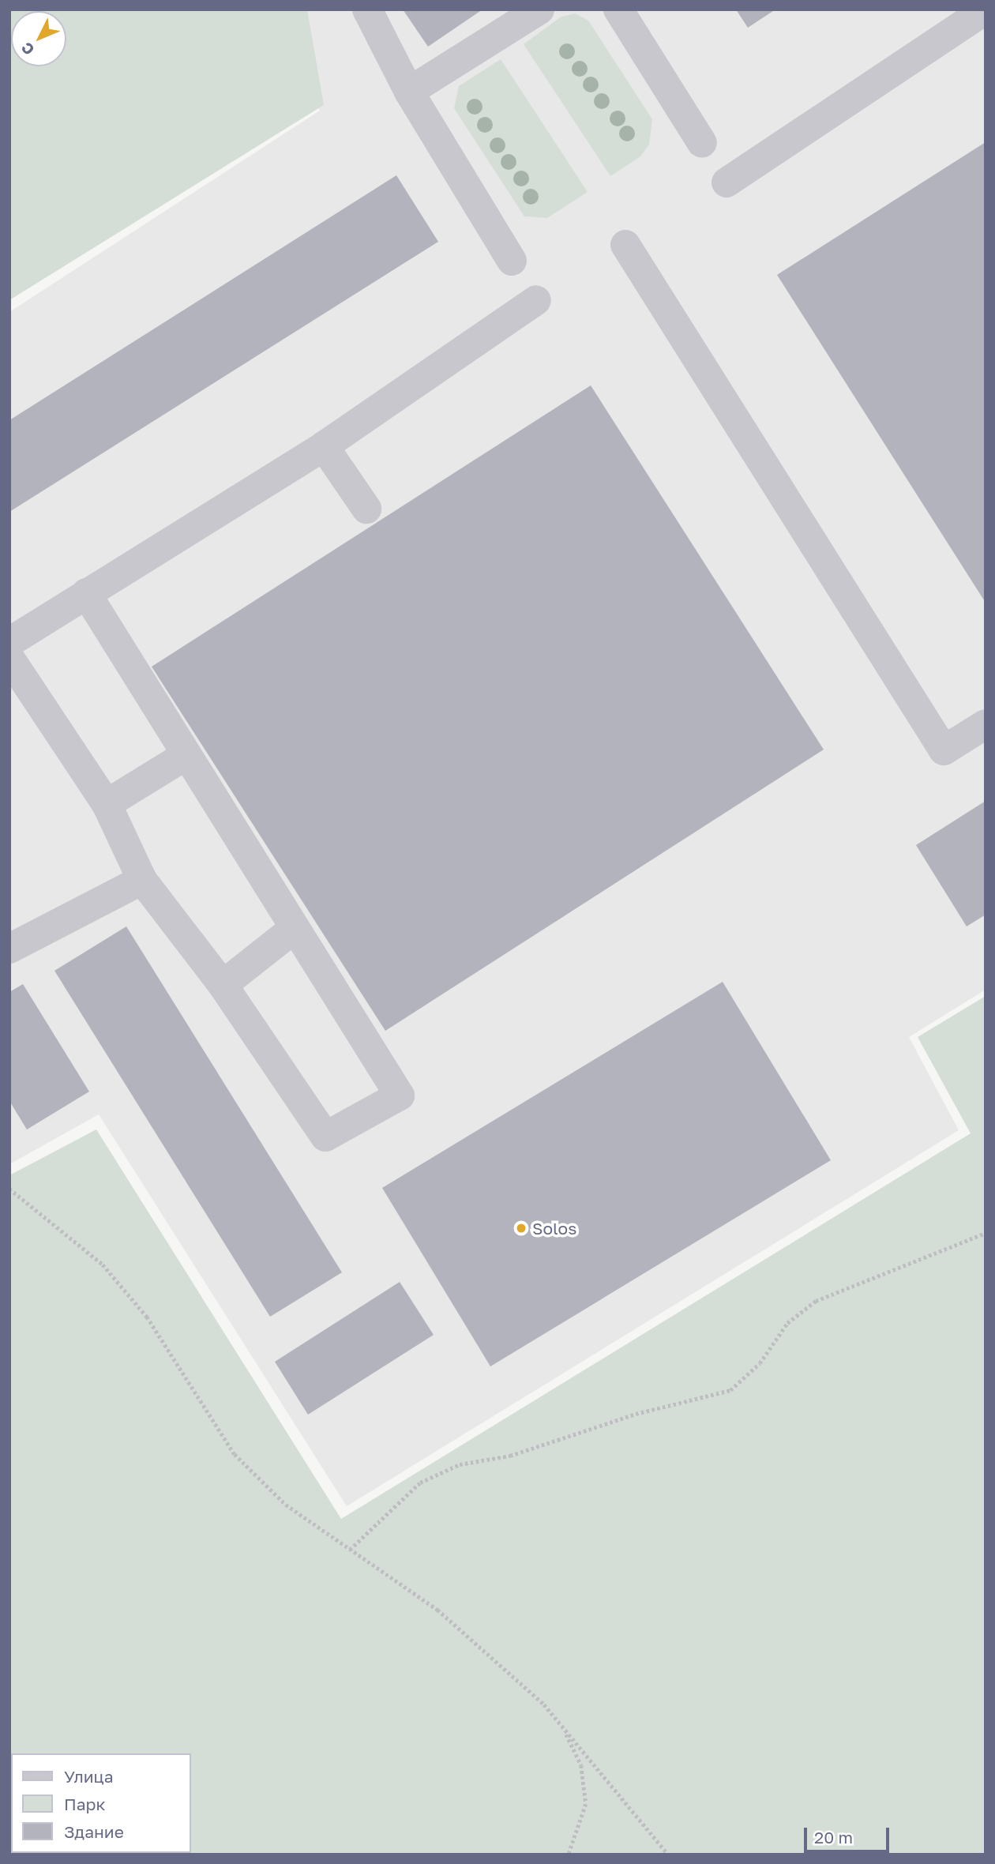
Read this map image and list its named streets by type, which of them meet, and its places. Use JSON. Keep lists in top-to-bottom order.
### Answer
{
  "places": ["Solos"],
  "legend": ["Улица", "Парк", "Здание"],
  "scale_bar": "20 m",
  "north": "bottom left"
}
